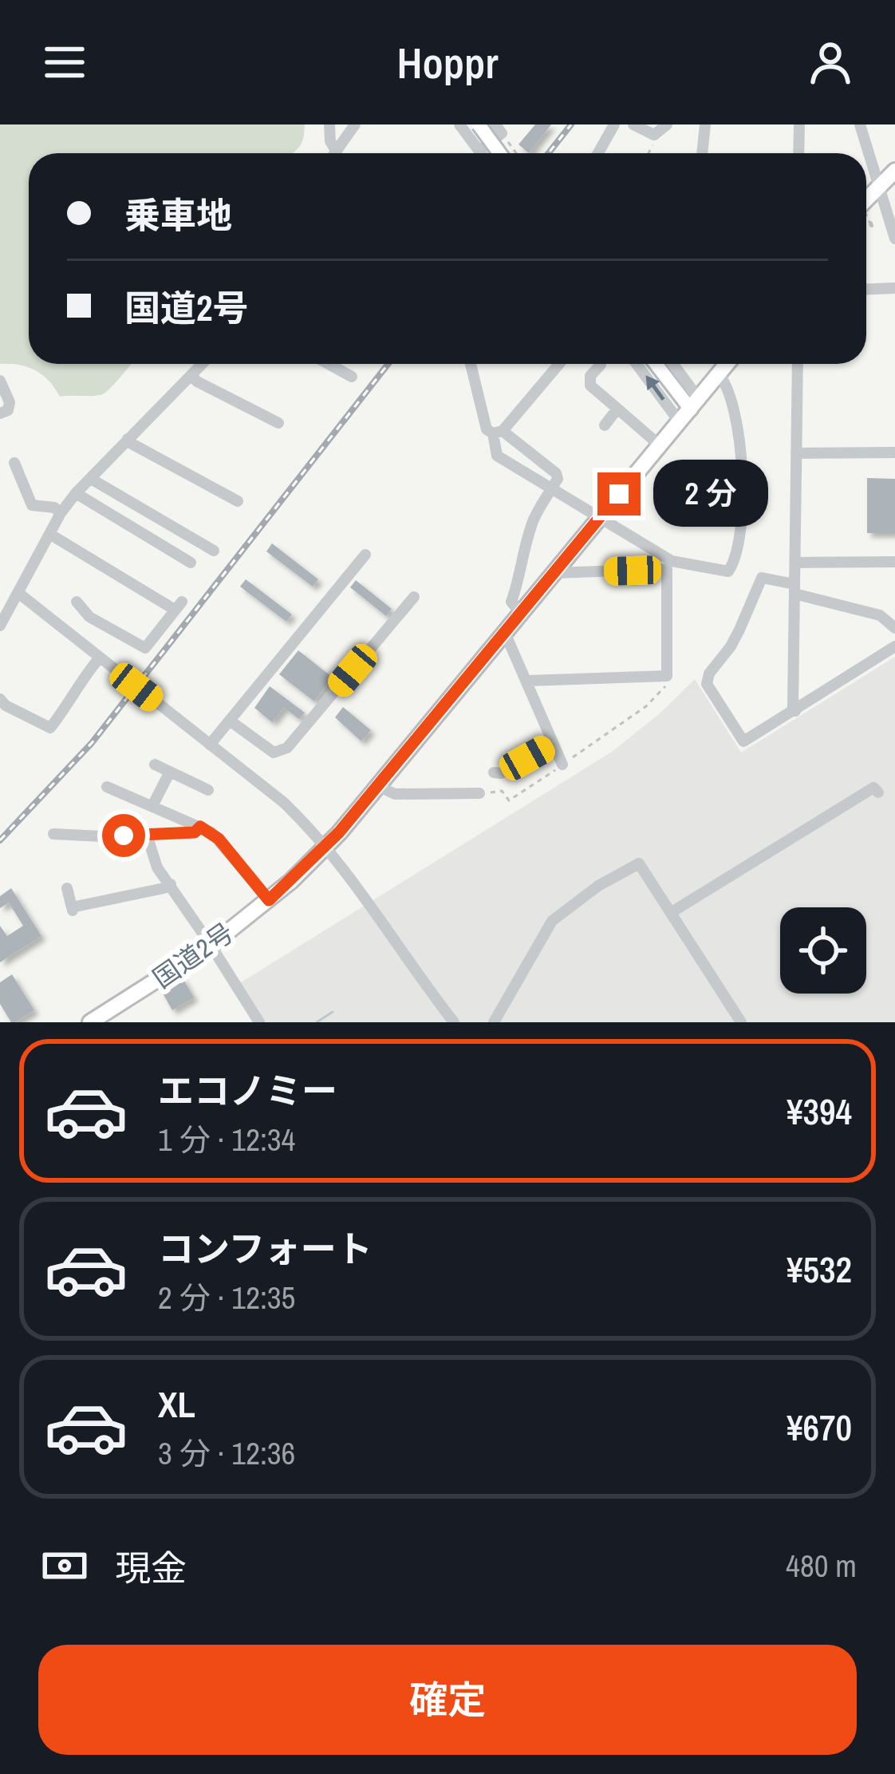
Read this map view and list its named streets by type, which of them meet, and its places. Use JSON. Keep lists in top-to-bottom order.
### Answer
{
  "streets": {
    "highway": ["国道2号"]
  },
  "page": {
    "header": "Hoppr",
    "banner": ["乗車地", "国道2号"],
    "bubble": "2 分",
    "list": [
      {
        "name": "エコノミー",
        "note": "1 分 · 12:34",
        "value": "¥394"
      },
      {
        "name": "コンフォート",
        "note": "2 分 · 12:35",
        "value": "¥532"
      },
      {
        "name": "XL",
        "note": "3 分 · 12:36",
        "value": "¥670"
      }
    ],
    "pay": ["現金", "480 m"],
    "buttons": "確定"
  }
}
